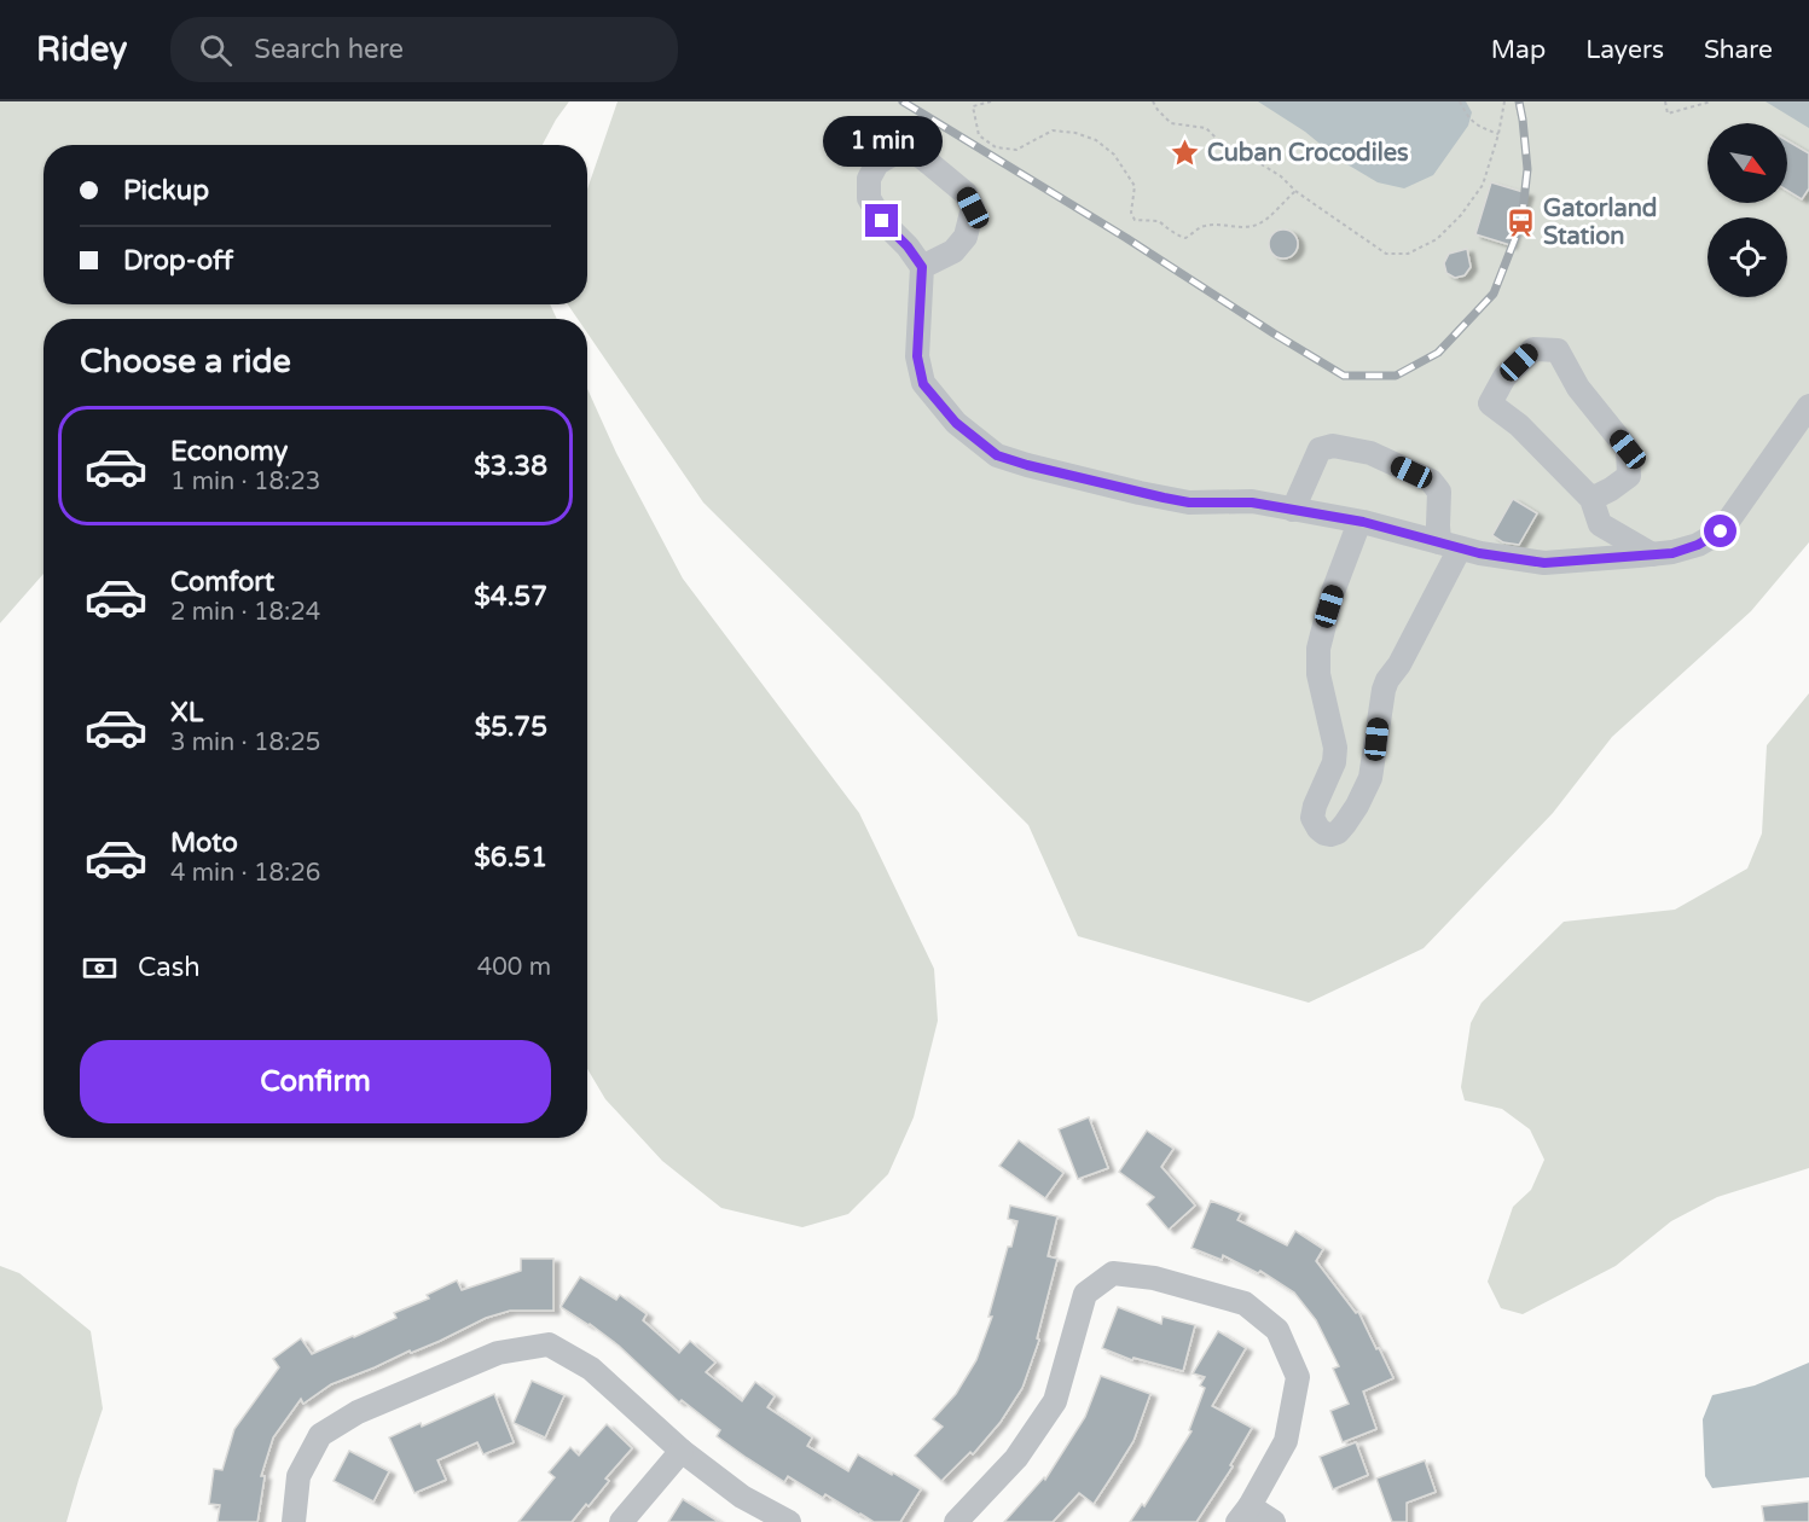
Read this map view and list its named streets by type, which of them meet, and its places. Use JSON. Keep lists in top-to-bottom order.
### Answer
{
  "places": {
    "place": ["Cuban Crocodiles"],
    "station": ["Gatorland Station"]
  },
  "north": "bottom right",
  "page": {
    "header": "Ridey",
    "search": "Search here",
    "nav": ["Map", "Layers", "Share"],
    "bubble": "1 min",
    "banner": ["Pickup", "Drop-off"],
    "heading": "Choose a ride",
    "list": [
      {
        "name": "Economy",
        "note": "1 min · 18:23",
        "value": "$3.38"
      },
      {
        "name": "Comfort",
        "note": "2 min · 18:24",
        "value": "$4.57"
      },
      {
        "name": "XL",
        "note": "3 min · 18:25",
        "value": "$5.75"
      },
      {
        "name": "Moto",
        "note": "4 min · 18:26",
        "value": "$6.51"
      }
    ],
    "pay": ["Cash", "400 m"],
    "buttons": "Confirm"
  }
}
